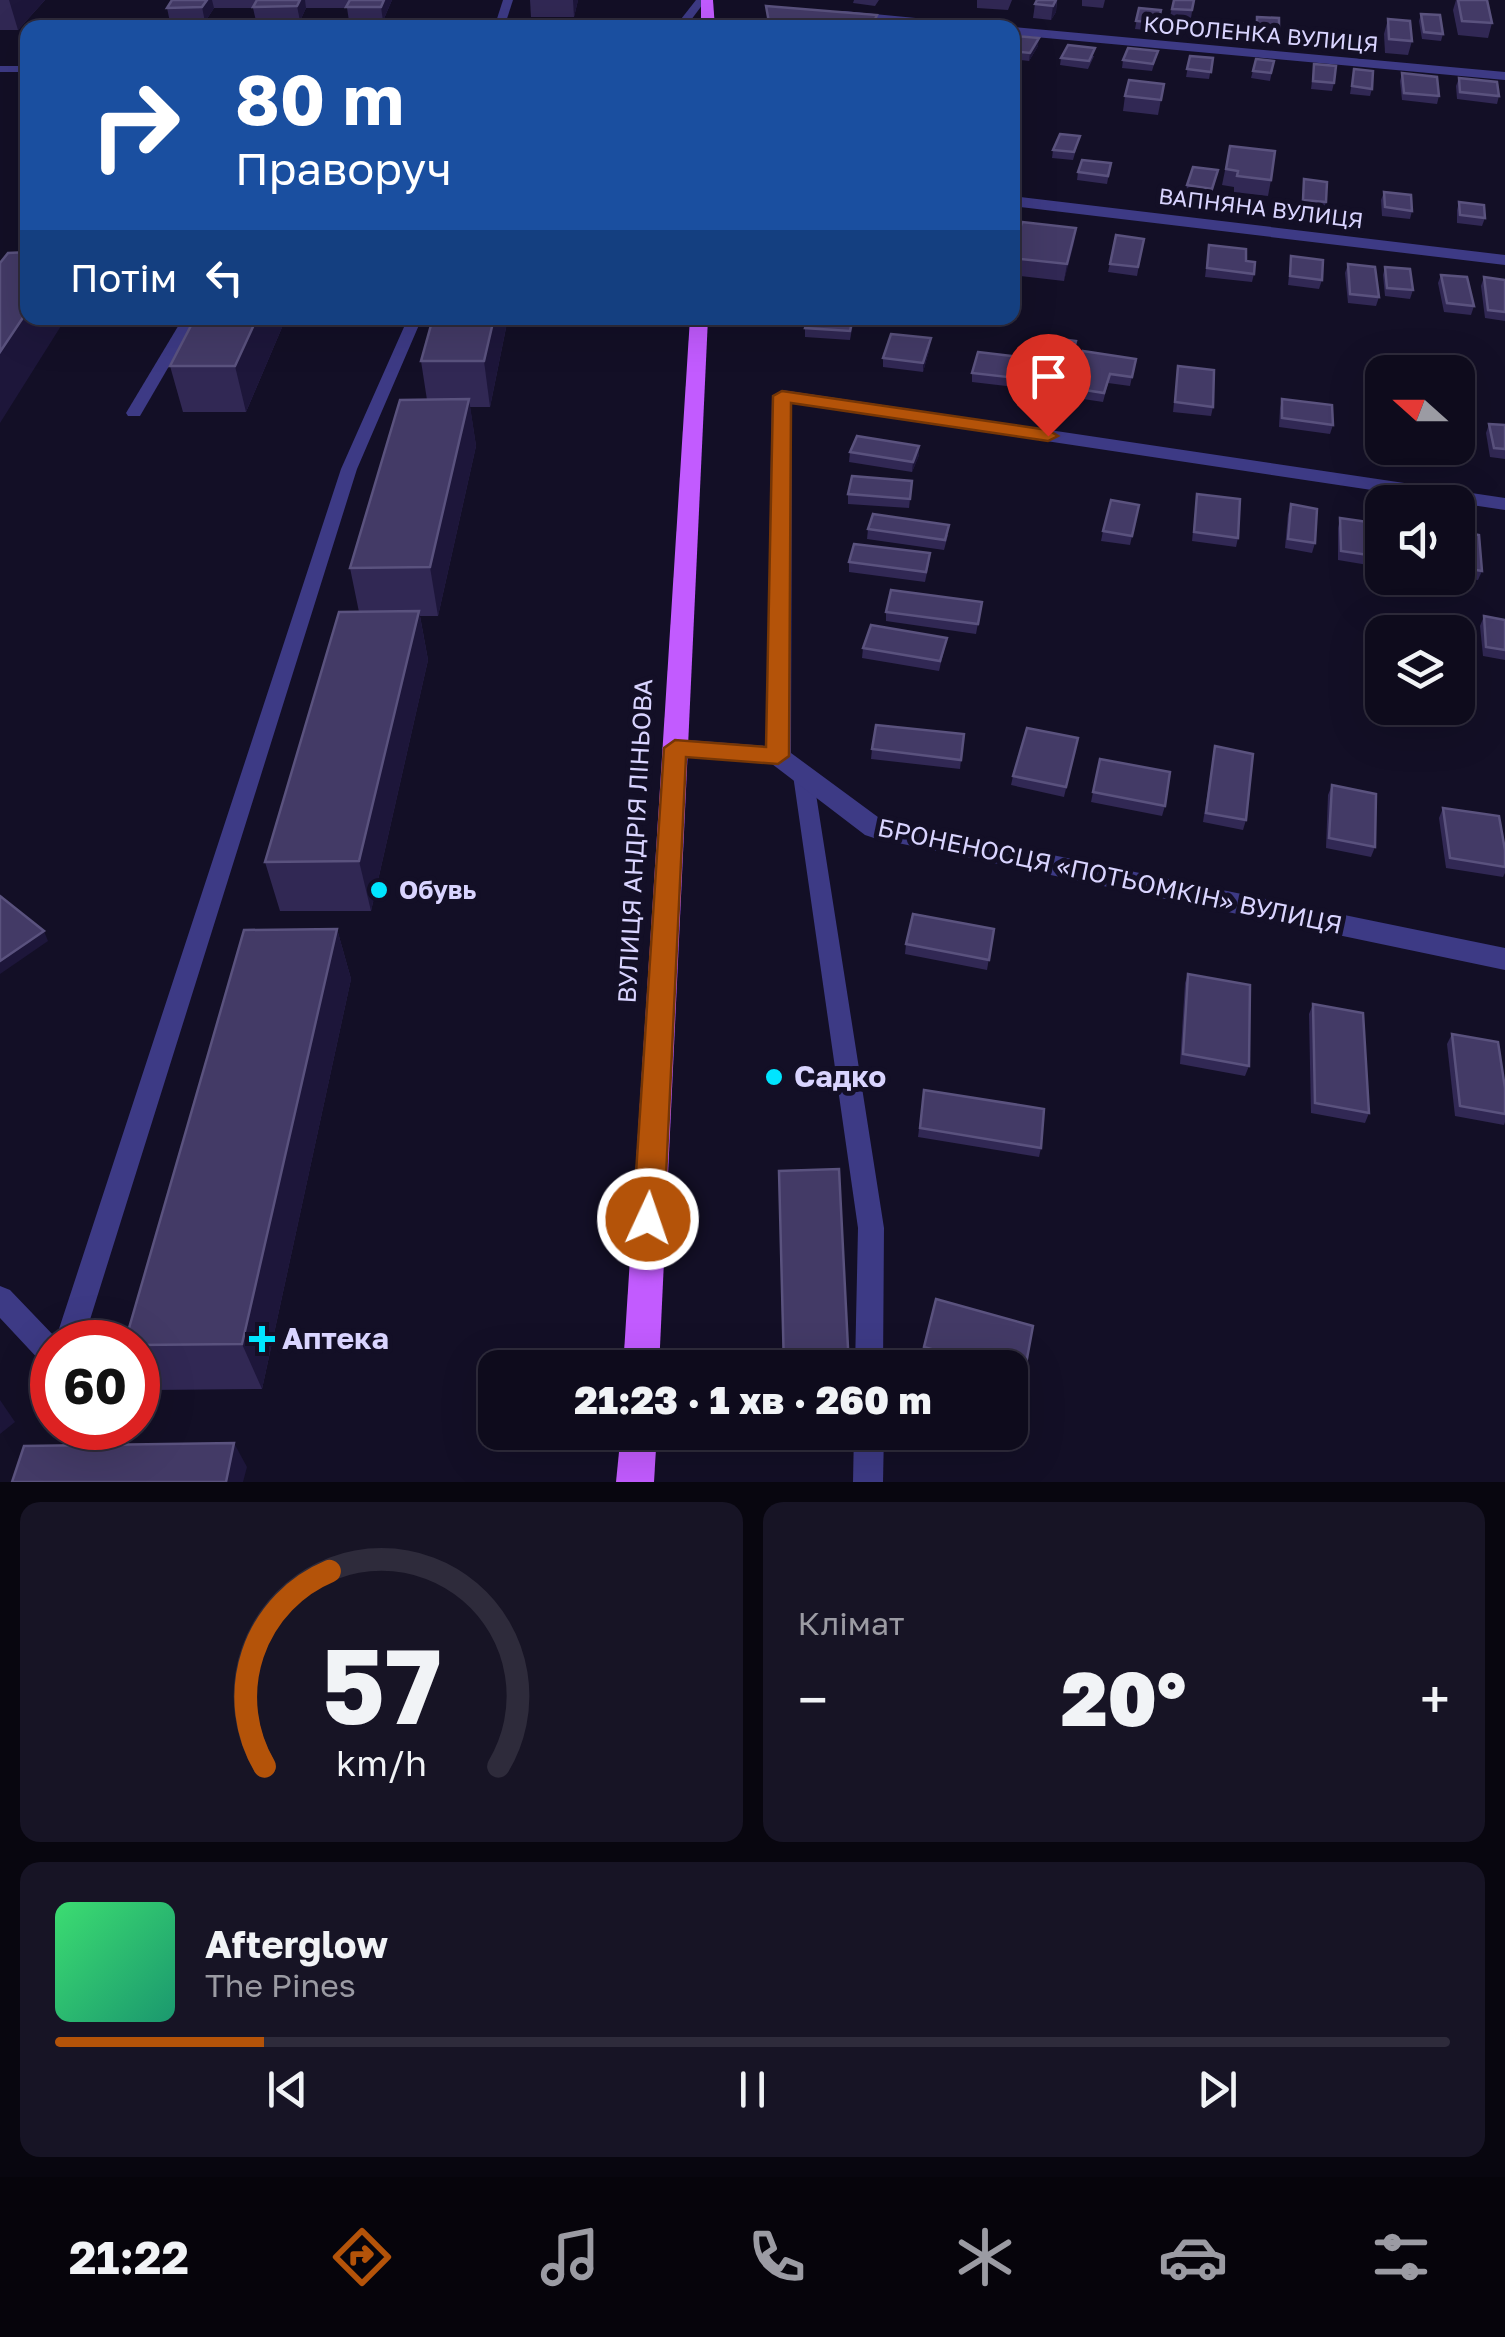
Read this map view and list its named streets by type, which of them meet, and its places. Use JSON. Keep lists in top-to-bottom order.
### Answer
{
  "streets": {
    "main road": ["ВУЛИЦЯ АНДРІЯ ЛІНЬОВА"],
    "street": ["КОРОЛЕНКА ВУЛИЦЯ", "ВАПНЯНА ВУЛИЦЯ", "БРОНЕНОСЦЯ «ПОТЬОМКІН» ВУЛИЦЯ"]
  },
  "places": {
    "other": ["Обувь", "Садко"],
    "health": ["Аптека"]
  },
  "north": "left",
  "page": {
    "turn": ["80 m", "Праворуч"],
    "then": "Потім",
    "limit": "60",
    "trip": "21:23 · 1 хв · 260 m",
    "tile": "Клімат",
    "heat": ["−", "20°", "+"],
    "song": ["Afterglow", "The Pines"],
    "tabs": "21:22",
    "gauge": ["57", "km/h"]
  }
}
